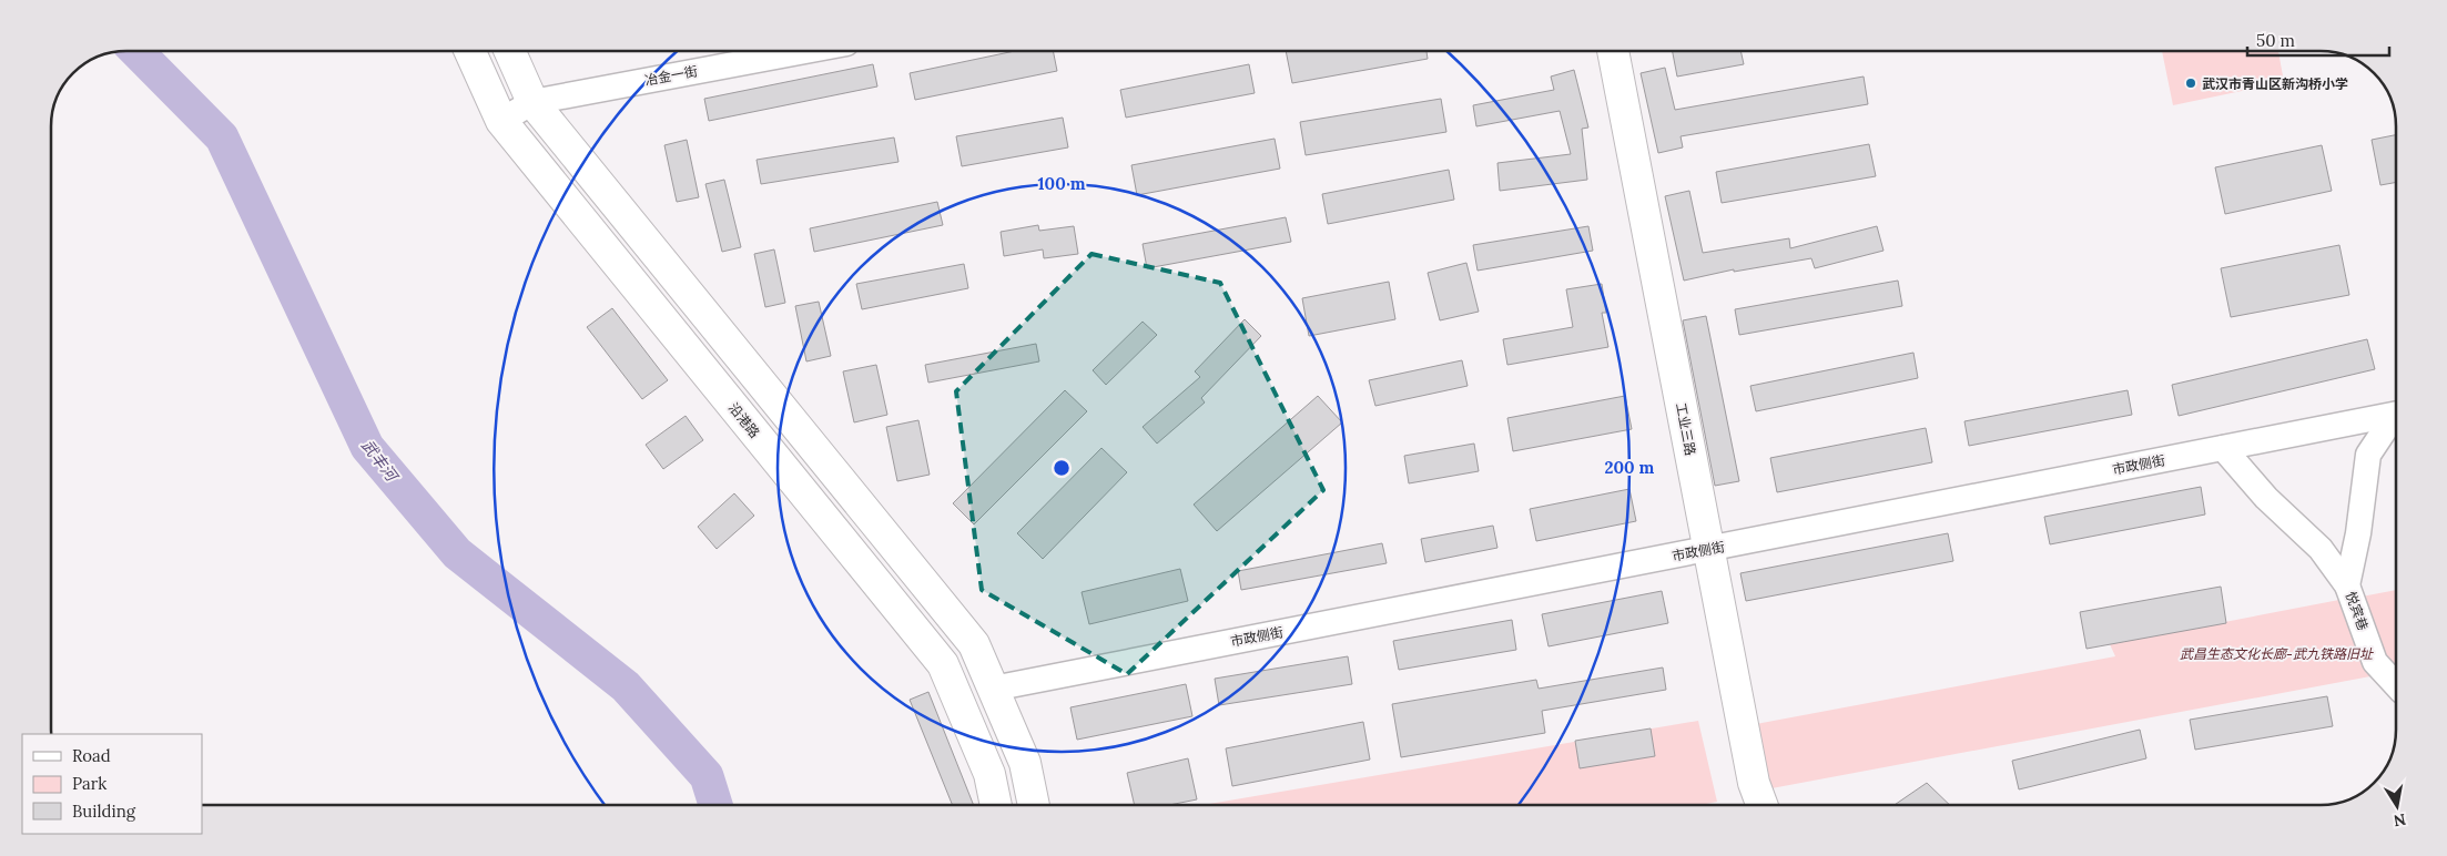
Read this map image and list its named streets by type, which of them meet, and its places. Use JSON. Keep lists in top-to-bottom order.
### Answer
{
  "streets": {
    "main road": ["沿港路", "工业三路"],
    "street": ["冶金一街", "市政侧街", "悦宾巷"]
  },
  "crossings": [
    ["冶金一街", "沿港路"],
    ["工业三路", "市政侧街"]
  ],
  "water": ["武丰河"],
  "parks": ["武昌生态文化长廊-武九铁路旧址"],
  "places": ["武汉市青山区新沟桥小学"],
  "legend": ["Road", "Park", "Building"],
  "scale_bar": "50 m",
  "north": "bottom",
  "rings": ["100 m", "200 m"]
}
